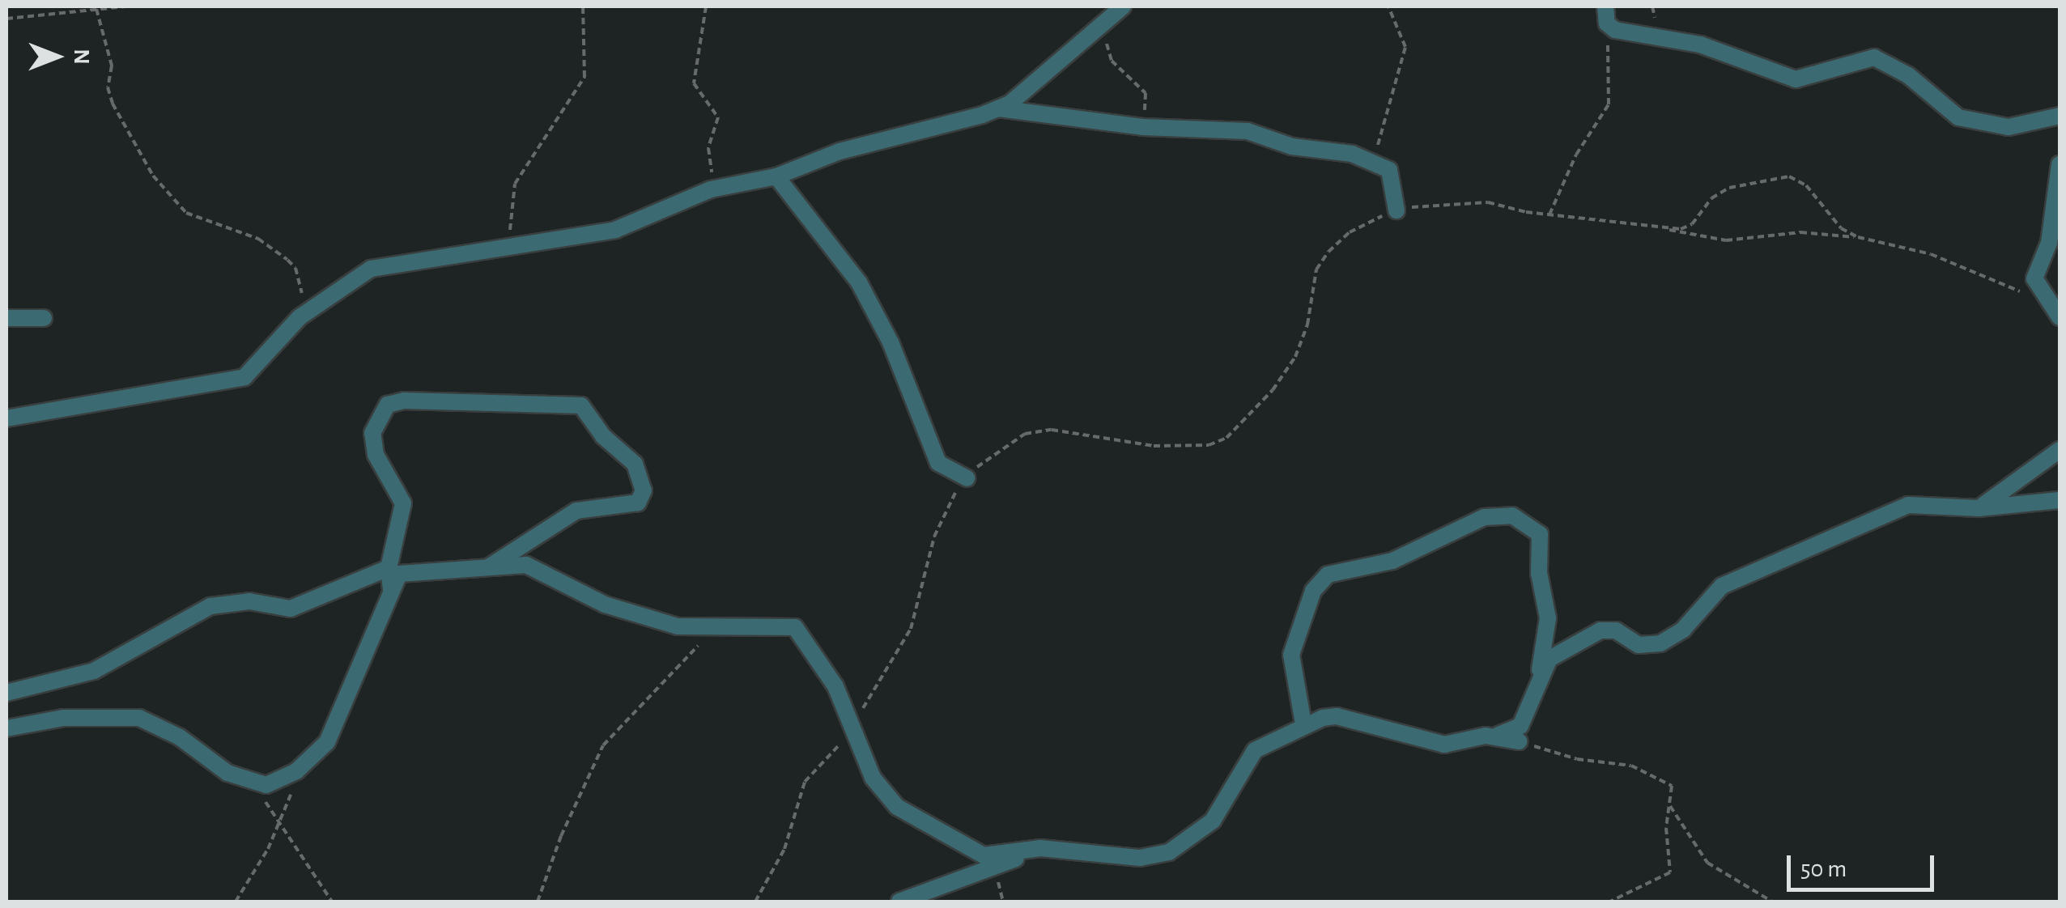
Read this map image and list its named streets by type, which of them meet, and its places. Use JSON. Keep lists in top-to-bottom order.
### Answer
{
  "scale_bar": "50 m",
  "north": "right"
}
